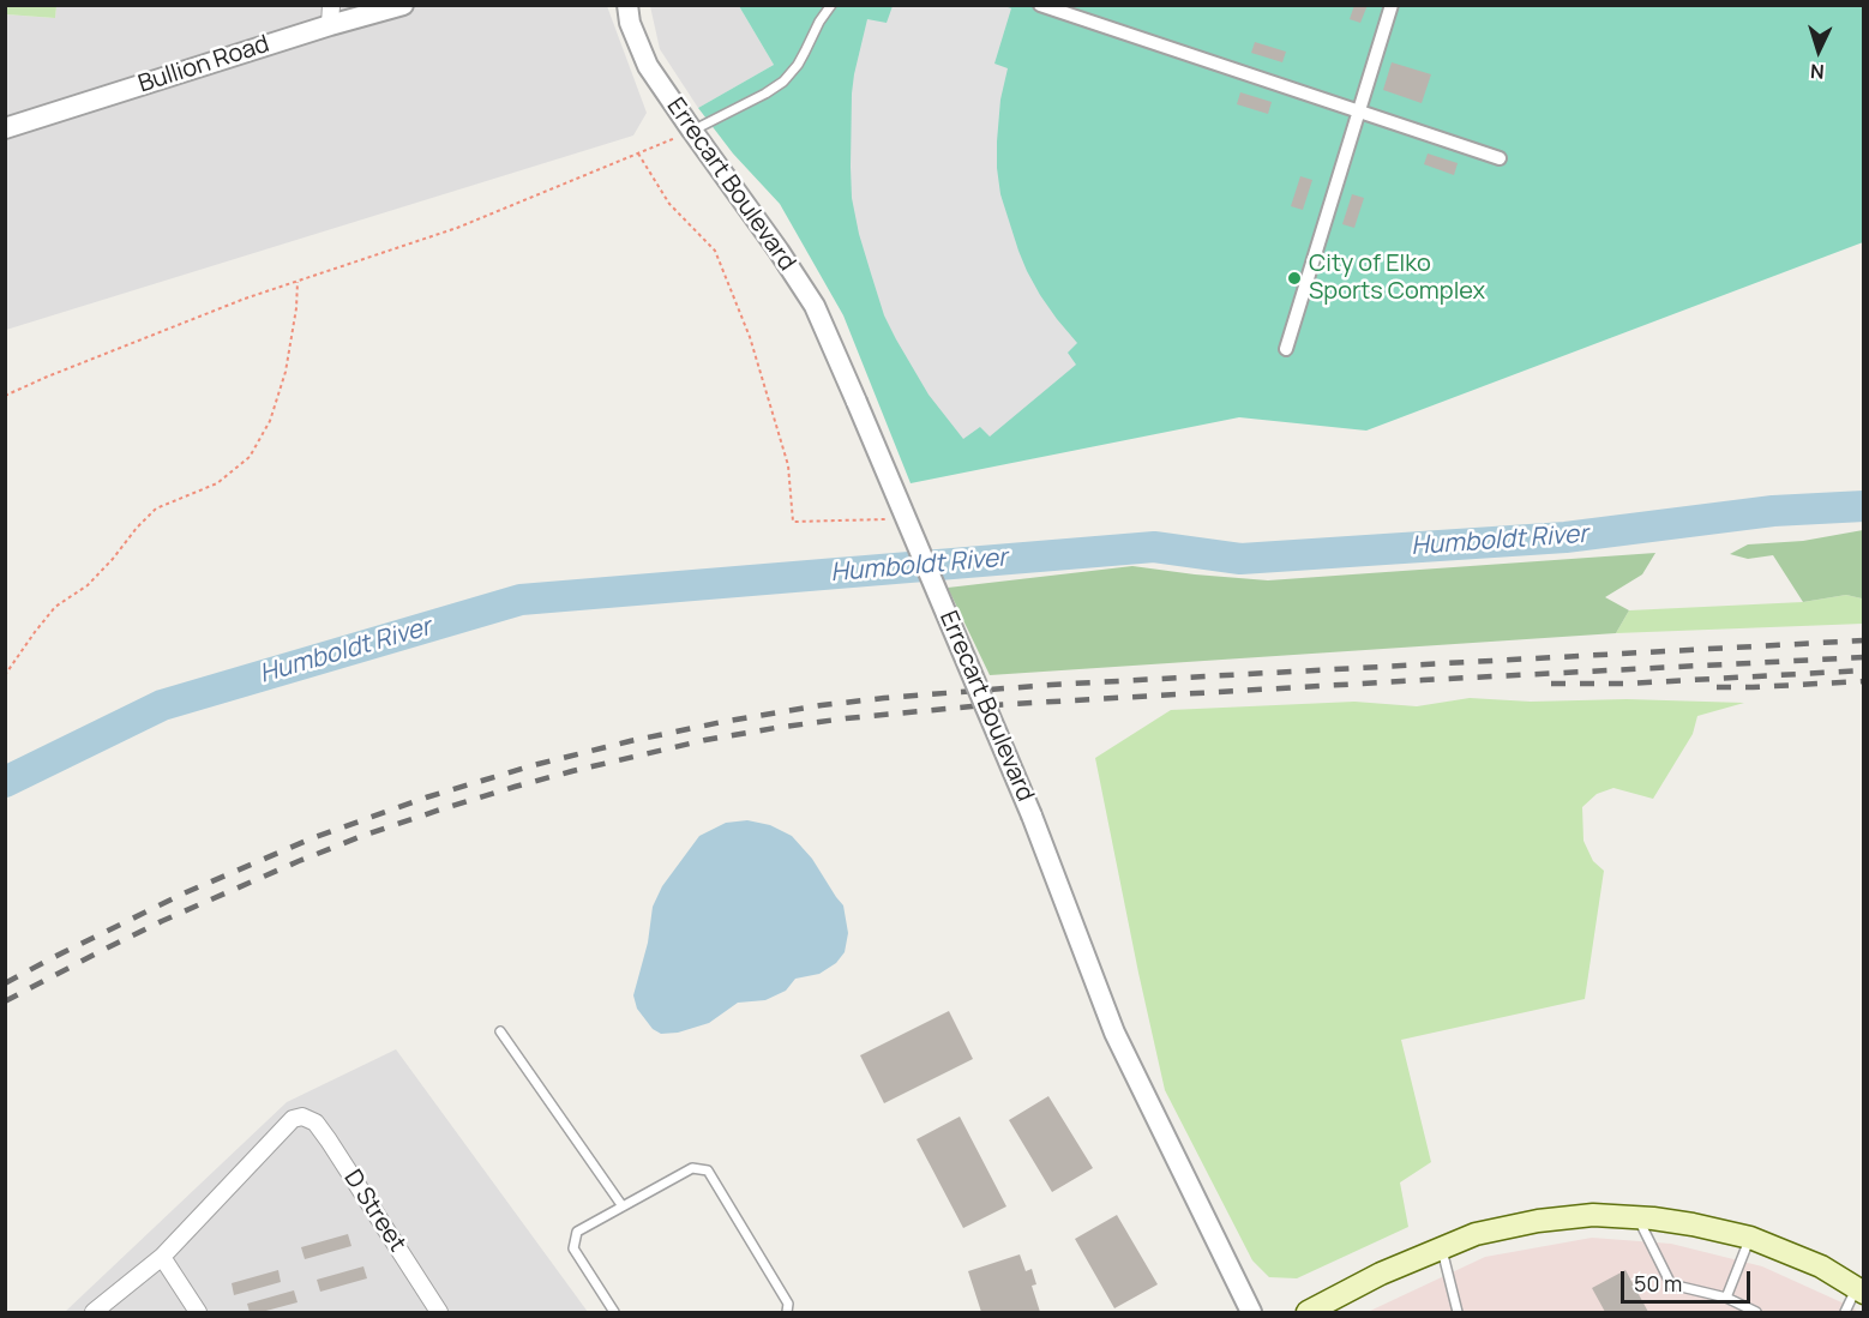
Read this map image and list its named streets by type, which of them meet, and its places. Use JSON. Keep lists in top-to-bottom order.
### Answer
{
  "streets": {
    "street": ["Bullion Road", "Errecart Boulevard", "D Street"]
  },
  "water": ["Humboldt River"],
  "places": ["City of Elko Sports Complex"],
  "scale_bar": "50 m",
  "north": "bottom"
}
